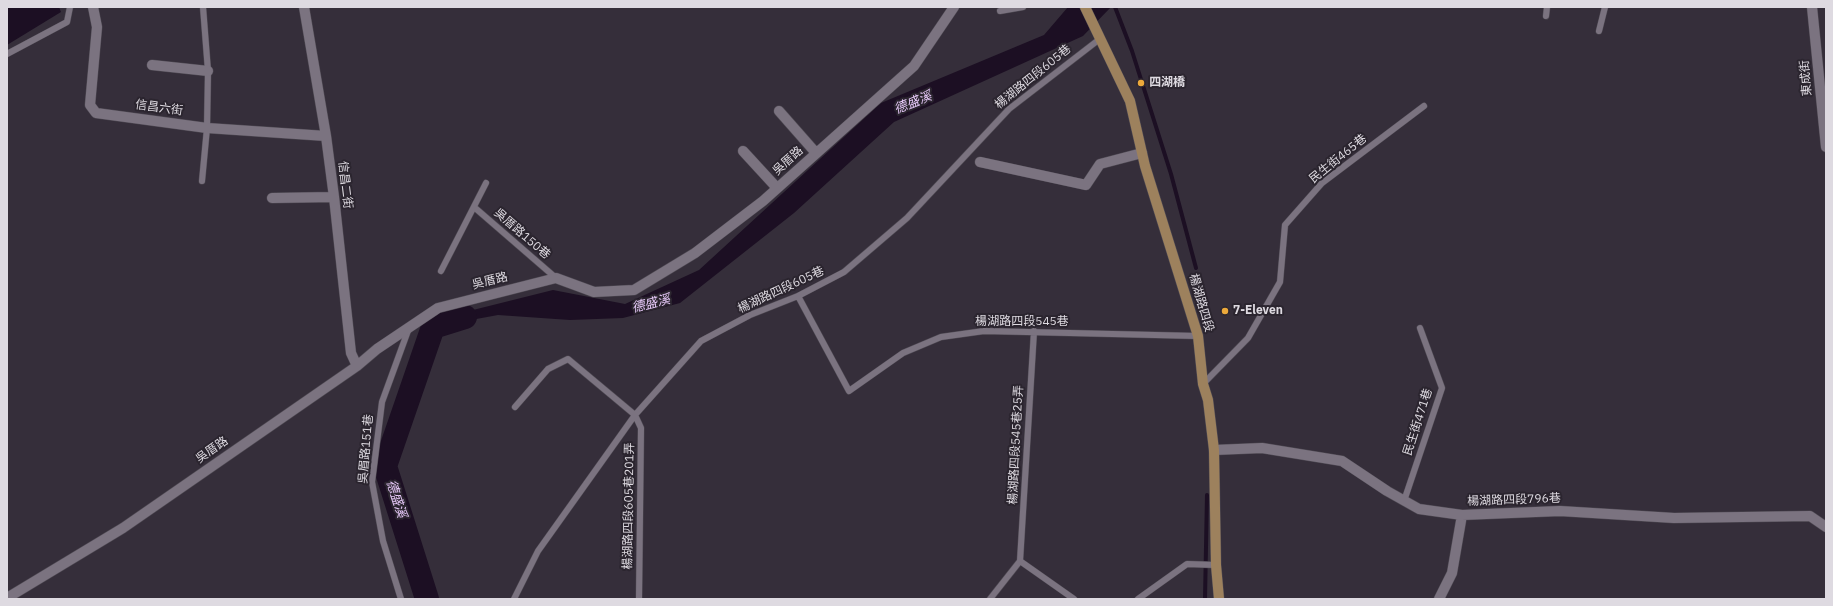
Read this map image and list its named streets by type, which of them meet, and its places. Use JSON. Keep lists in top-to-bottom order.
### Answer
{
  "streets": {
    "street": [
      "東成街",
      "信昌六街",
      "吳厝路",
      "信昌二街",
      "楊湖路四段",
      "楊湖路四段796巷"
    ],
    "lane": [
      "楊湖路四段605巷",
      "民生街465巷",
      "吳厝路150巷",
      "楊湖路四段545巷",
      "民生街471巷",
      "楊湖路四段545巷25弄",
      "吳眉路151巷",
      "楊湖路四段605巷201弄"
    ]
  },
  "crossings": [
    ["楊湖路四段605巷", "楊湖路四段"],
    ["楊湖路四段605巷", "楊湖路四段545巷"],
    ["楊湖路四段605巷", "楊湖路四段605巷201弄"],
    ["信昌六街", "信昌二街"],
    ["民生街465巷", "楊湖路四段"],
    ["吳厝路", "信昌二街"],
    ["吳厝路", "吳厝路150巷"],
    ["吳厝路", "吳眉路151巷"],
    ["楊湖路四段", "楊湖路四段545巷"],
    ["楊湖路四段", "楊湖路四段796巷"],
    ["楊湖路四段545巷", "楊湖路四段545巷25弄"],
    ["民生街471巷", "楊湖路四段796巷"]
  ],
  "water": ["德盛溪"],
  "places": ["四湖橋", "7-Eleven"]
}
